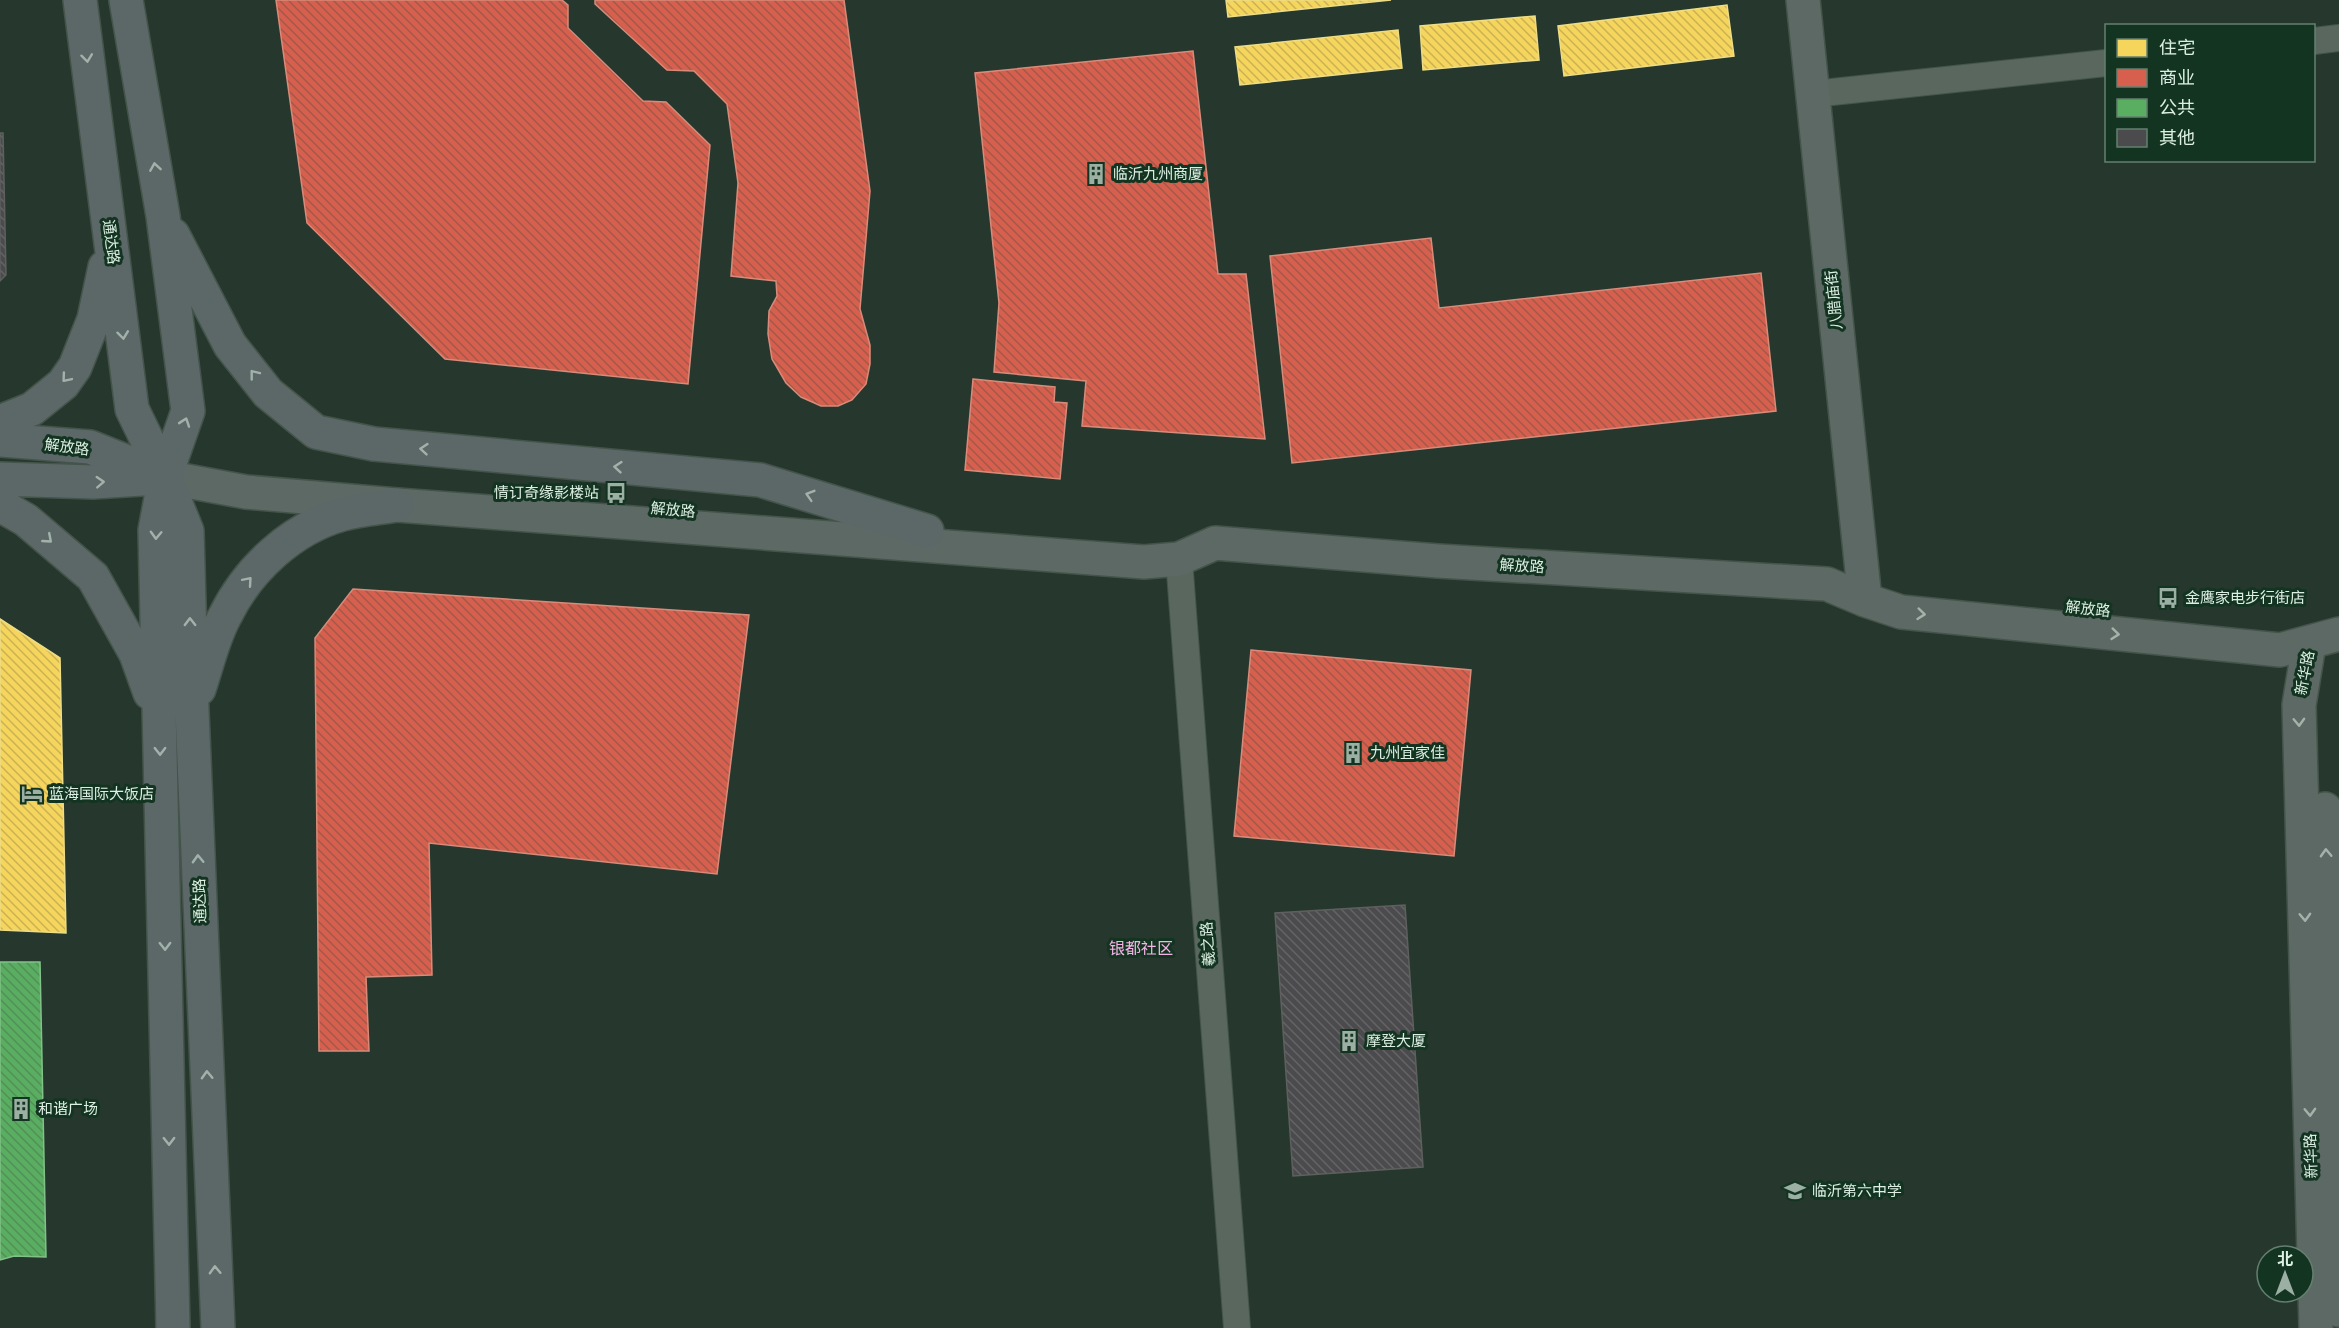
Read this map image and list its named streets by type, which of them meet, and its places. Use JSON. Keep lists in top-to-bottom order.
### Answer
{
  "streets": {
    "main road": [
      "通达路",
      "八腊庙街",
      "解放路",
      "新华路"
    ],
    "street": ["羲之路"]
  },
  "crossings": [
    ["通达路", "解放路"],
    ["八腊庙街", "解放路"],
    ["解放路", "新华路"],
    ["解放路", "羲之路"]
  ],
  "districts": ["银都社区"],
  "places": {
    "building": [
      "临沂九州商厦",
      "九州宜家佳",
      "摩登大厦",
      "和谐广场"
    ],
    "bus stop": ["情订奇缘影楼站", "金鹰家电步行街店"],
    "hotel": ["蓝海国际大饭店"],
    "school or university": ["临沂第六中学"]
  },
  "legend": [
    "住宅",
    "商业",
    "公共",
    "其他"
  ],
  "north": "top"
}
